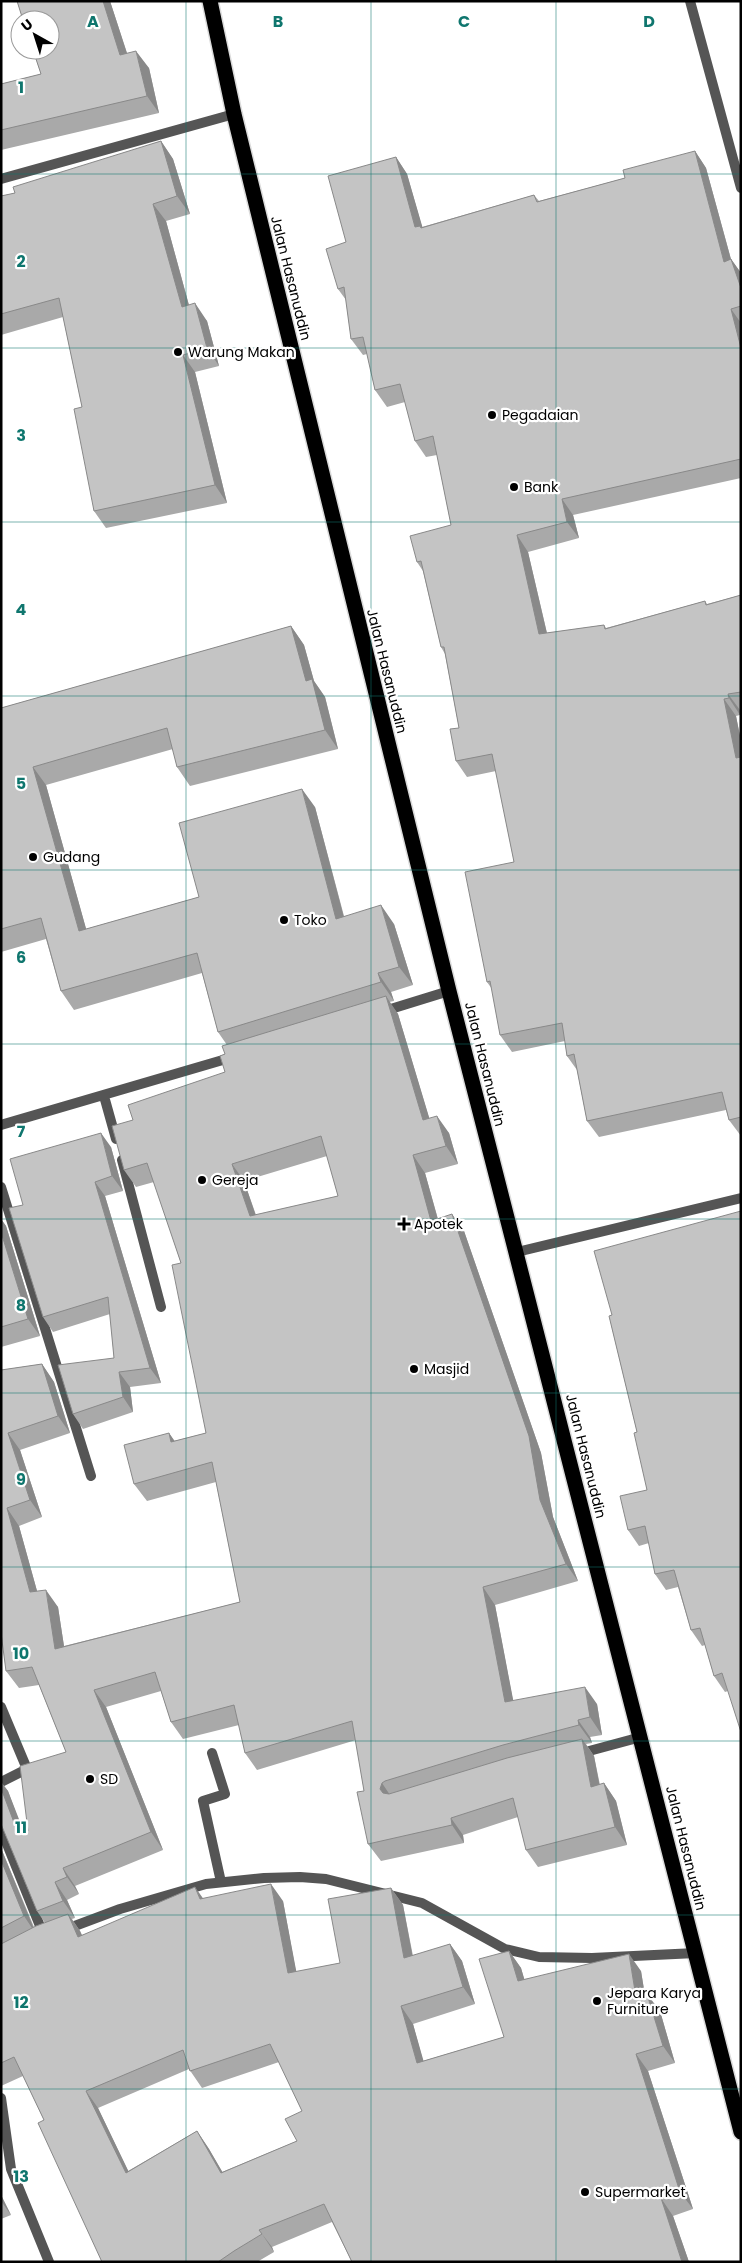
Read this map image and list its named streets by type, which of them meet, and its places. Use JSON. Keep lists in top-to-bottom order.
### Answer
{
  "streets": {
    "highway": ["Jalan Hasanuddin"]
  },
  "places": {
    "other": [
      "Warung Makan",
      "Pegadaian",
      "Bank",
      "Gudang",
      "Toko",
      "Gereja",
      "Masjid",
      "SD",
      "Jepara Karya Furniture",
      "Supermarket"
    ],
    "health": ["Apotek"]
  },
  "north": "top left",
  "grid": {
    "columns": [
      "A",
      "B",
      "C",
      "D"
    ],
    "rows": [
      "1",
      "2",
      "3",
      "4",
      "5",
      "6",
      "7",
      "8",
      "9",
      "10",
      "11",
      "12",
      "13"
    ]
  }
}
